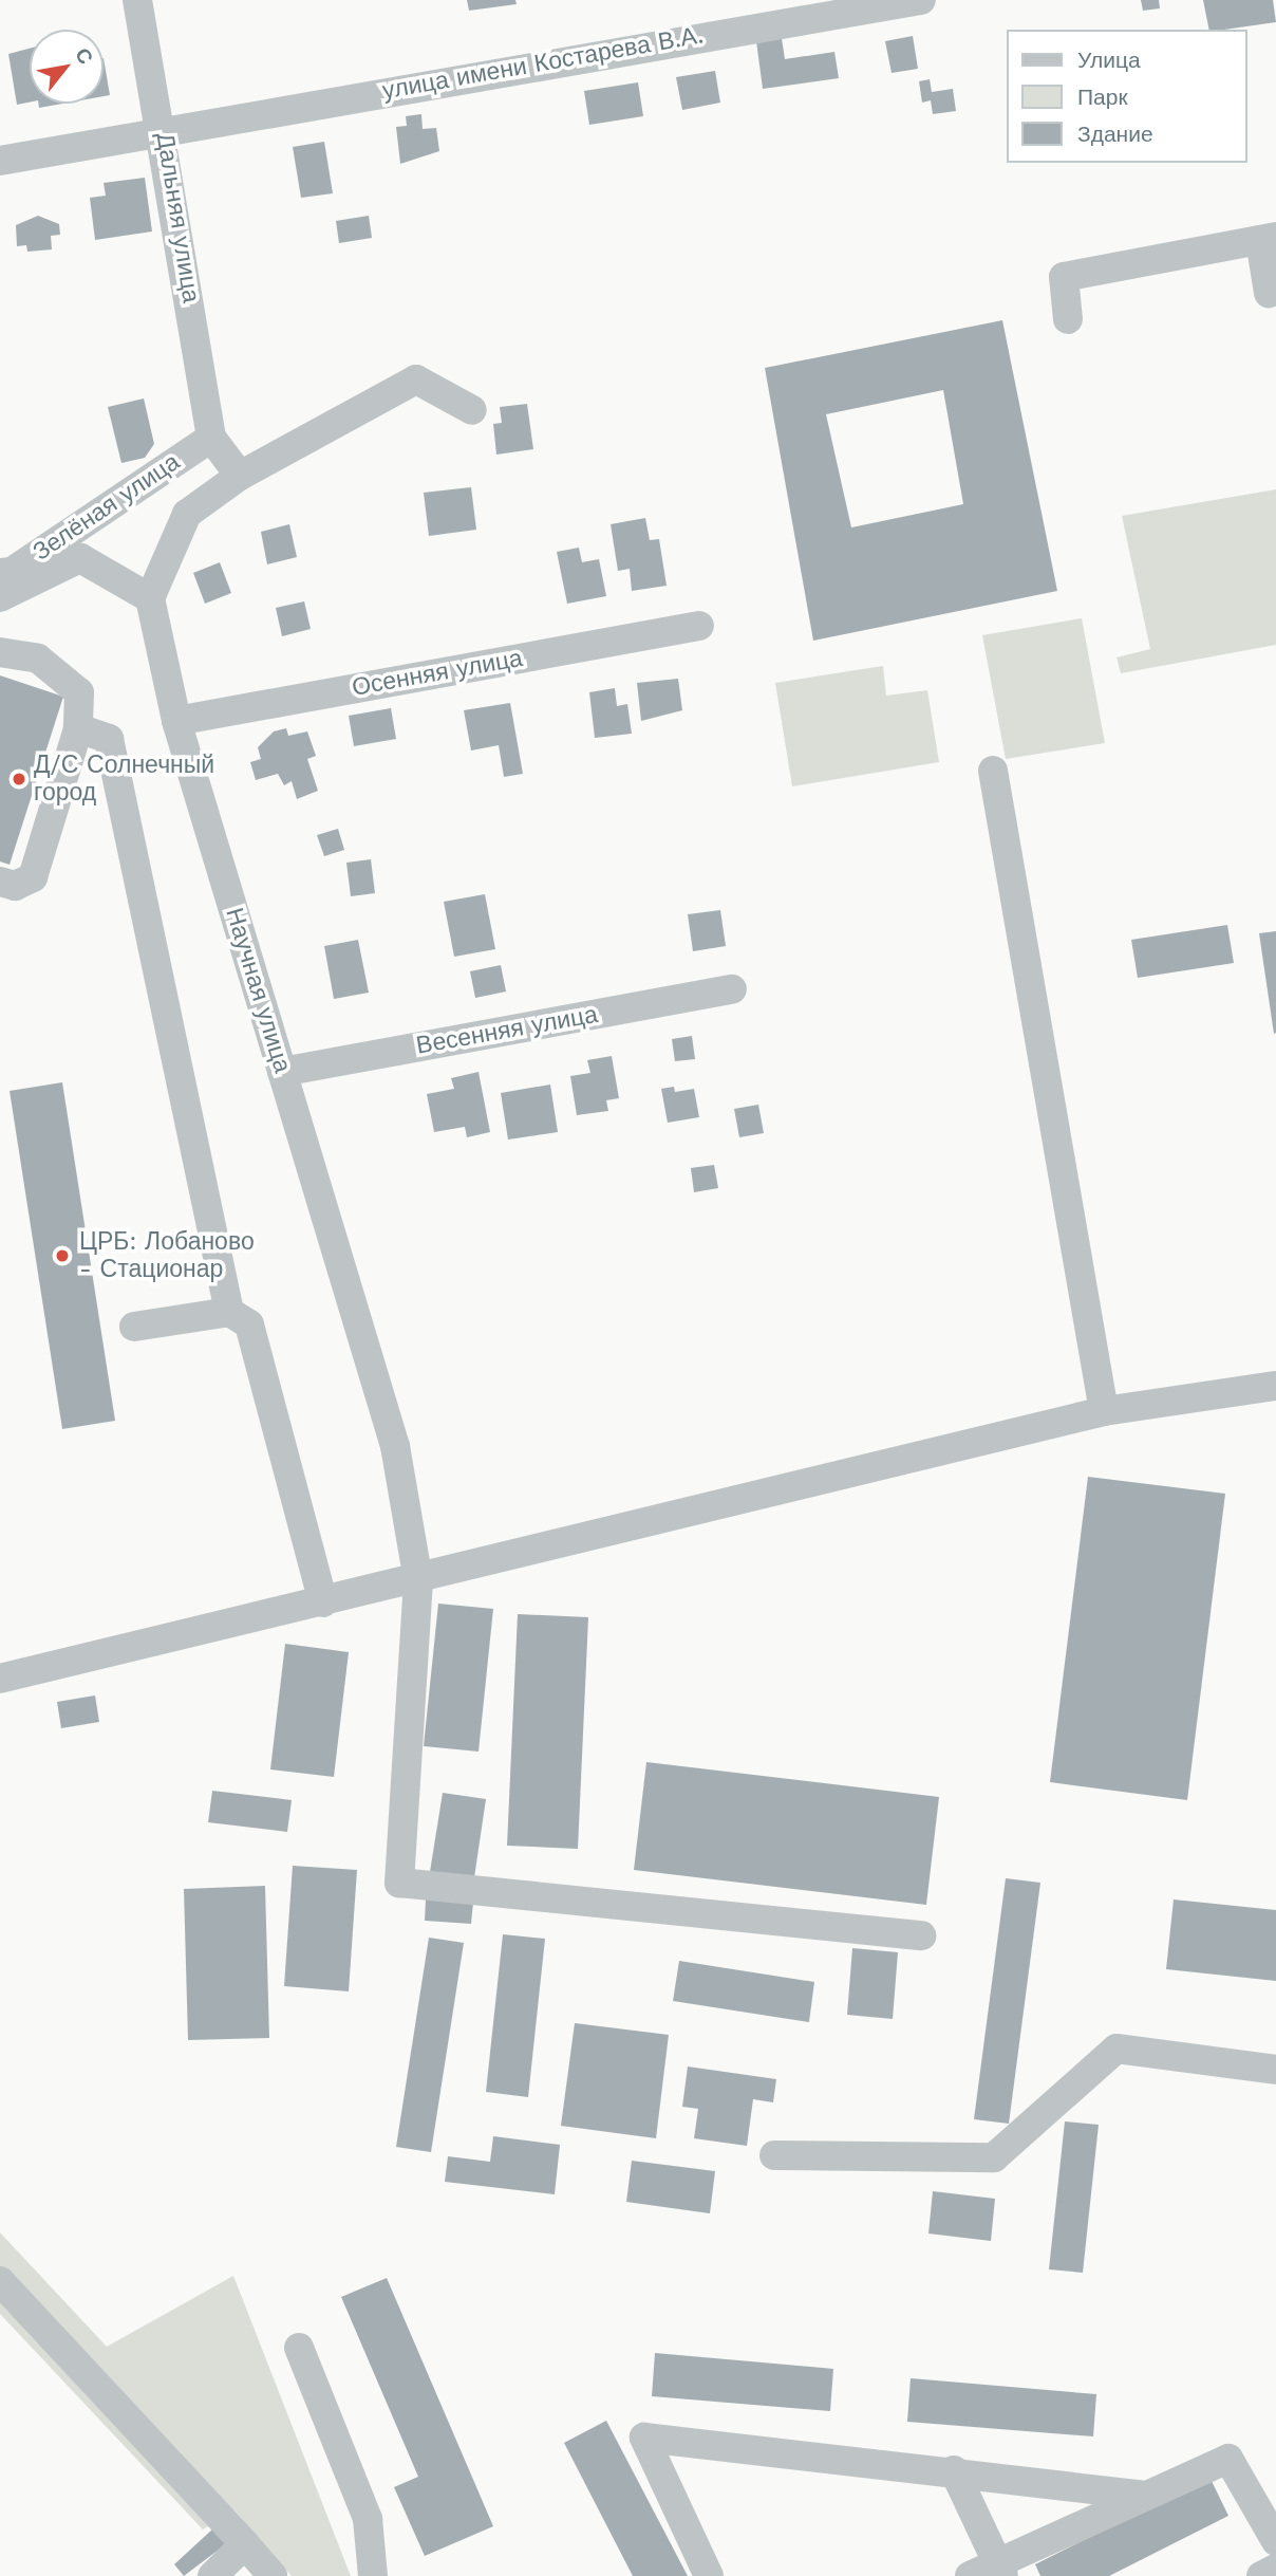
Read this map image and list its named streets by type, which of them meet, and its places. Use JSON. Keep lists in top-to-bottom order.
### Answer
{
  "streets": {
    "street": [
      "улица имени Костарева В.А.",
      "Дальняя улица",
      "Зелёная улица",
      "Осенняя улица",
      "Научная улица",
      "Весенняя улица"
    ]
  },
  "crossings": [
    ["улица имени Костарева В.А.", "Дальняя улица"],
    ["Дальняя улица", "Зелёная улица"],
    ["Осенняя улица", "Научная улица"],
    ["Научная улица", "Весенняя улица"]
  ],
  "places": ["Д/С Солнечный город", "ЦРБ: Лобаново - Стационар"],
  "legend": ["Улица", "Парк", "Здание"],
  "north": "top right"
}
